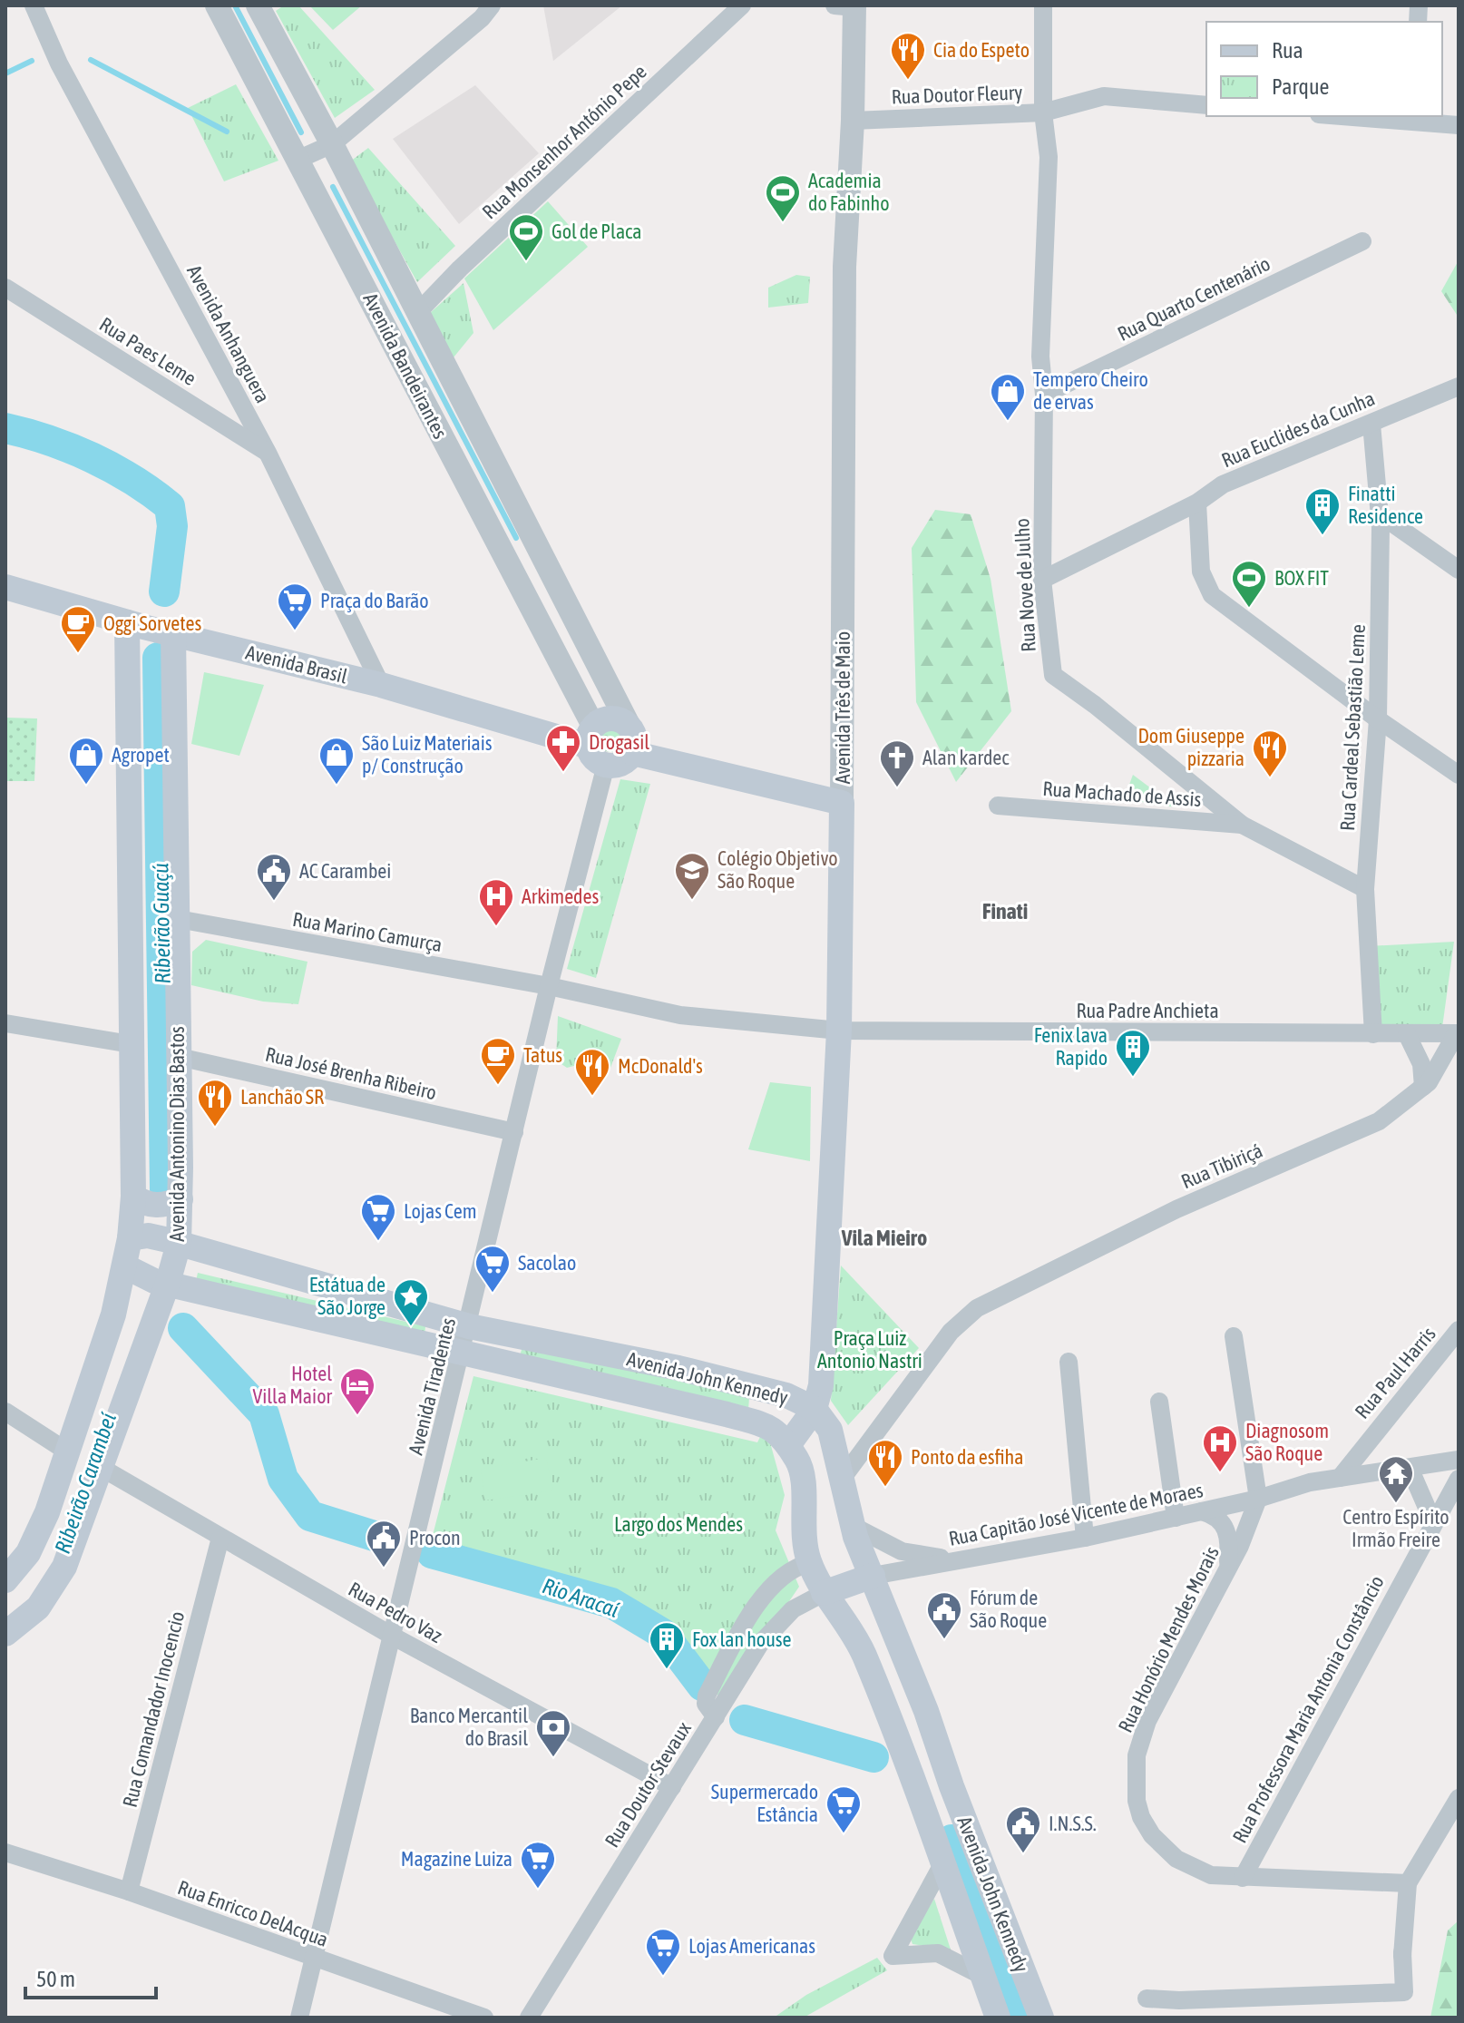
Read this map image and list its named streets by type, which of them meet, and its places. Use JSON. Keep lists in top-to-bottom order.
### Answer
{
  "streets": {
    "main road": [
      "Avenida Brasil",
      "Avenida Três de Maio",
      "Avenida Antonino Dias Bastos",
      "Avenida John Kennedy"
    ],
    "street": [
      "Rua Doutor Fleury",
      "Rua Monsenhor António Pepe",
      "Rua Quarto Centenário",
      "Avenida Anhanguera",
      "Rua Paes Leme",
      "Avenida Bandeirantes",
      "Rua Euclides da Cunha",
      "Rua Nove de Julho",
      "Rua Cardeal Sebastião Leme",
      "Rua Machado de Assis",
      "Rua Marino Camurça",
      "Rua Padre Anchieta",
      "Rua José Brenha Ribeiro",
      "Rua Tibiriçá",
      "Rua Paul Harris",
      "Avenida Tiradentes",
      "Rua Capitão José Vicente de Moraes",
      "Rua Pedro Vaz",
      "Rua Honório Mendes Morais",
      "Rua Comandador Inocencio",
      "Rua Professora Maria Antonia Constâncio",
      "Rua Doutor Stevaux",
      "Rua Enricco DelAcqua"
    ]
  },
  "crossings": [
    ["Rua Doutor Fleury", "Rua Nove de Julho"],
    ["Rua Doutor Fleury", "Avenida Três de Maio"],
    ["Rua Monsenhor António Pepe", "Avenida Bandeirantes"],
    ["Rua Quarto Centenário", "Rua Nove de Julho"],
    ["Avenida Anhanguera", "Rua Paes Leme"],
    ["Avenida Anhanguera", "Avenida Brasil"],
    ["Avenida Bandeirantes", "Avenida Brasil"],
    ["Avenida Bandeirantes", "Avenida Tiradentes"],
    ["Rua Euclides da Cunha", "Rua Nove de Julho"],
    ["Rua Euclides da Cunha", "Rua Cardeal Sebastião Leme"],
    ["Rua Nove de Julho", "Rua Cardeal Sebastião Leme"],
    ["Rua Nove de Julho", "Rua Machado de Assis"],
    ["Avenida Brasil", "Avenida Antonino Dias Bastos"],
    ["Avenida Brasil", "Avenida Tiradentes"],
    ["Avenida Três de Maio", "Rua Marino Camurça"],
    ["Avenida Três de Maio", "Rua Padre Anchieta"],
    ["Avenida Três de Maio", "Avenida John Kennedy"],
    ["Rua Cardeal Sebastião Leme", "Rua Padre Anchieta"],
    ["Rua Marino Camurça", "Rua Padre Anchieta"],
    ["Rua Marino Camurça", "Avenida Antonino Dias Bastos"],
    ["Rua Marino Camurça", "Avenida Tiradentes"],
    ["Rua Padre Anchieta", "Rua Tibiriçá"],
    ["Rua José Brenha Ribeiro", "Avenida Antonino Dias Bastos"],
    ["Rua José Brenha Ribeiro", "Avenida Tiradentes"],
    ["Avenida Antonino Dias Bastos", "Avenida John Kennedy"],
    ["Avenida Antonino Dias Bastos", "Rua Pedro Vaz"],
    ["Rua Tibiriçá", "Avenida John Kennedy"],
    ["Rua Paul Harris", "Rua Capitão José Vicente de Moraes"],
    ["Avenida John Kennedy", "Avenida Tiradentes"],
    ["Avenida John Kennedy", "Rua Capitão José Vicente de Moraes"],
    ["Avenida John Kennedy", "Rua Doutor Stevaux"],
    ["Avenida Tiradentes", "Rua Pedro Vaz"],
    ["Avenida Tiradentes", "Rua Enricco DelAcqua"],
    ["Rua Capitão José Vicente de Moraes", "Rua Honório Mendes Morais"],
    ["Rua Pedro Vaz", "Rua Comandador Inocencio"],
    ["Rua Pedro Vaz", "Rua Doutor Stevaux"],
    ["Rua Honório Mendes Morais", "Rua Professora Maria Antonia Constâncio"],
    ["Rua Comandador Inocencio", "Rua Enricco DelAcqua"]
  ],
  "districts": ["Finati", "Vila Mieiro"],
  "water": ["Ribeirão Guaçú", "Ribeirão Carambeí", "Rio Aracaí"],
  "parks": ["Praça Luiz Antonio Nastri", "Largo dos Mendes"],
  "places": {
    "restaurant": [
      "Cia do Espeto",
      "Dom Giuseppe pizzaria",
      "McDonald's",
      "Lanchão SR",
      "Ponto da esfiha"
    ],
    "sports": ["Academia do Fabinho", "Gol de Placa", "BOX FIT"],
    "shop": ["Tempero Cheiro de ervas", "Agropet", "São Luiz Materiais p/ Construção"],
    "building": ["Finatti Residence", "Fenix lava Rapido", "Fox lan house"],
    "supermarket": [
      "Praça do Barão",
      "Lojas Cem",
      "Sacolao",
      "Supermercado Estância",
      "Magazine Luiza",
      "Lojas Americanas"
    ],
    "cafe": ["Oggi Sorvetes", "Tatus"],
    "pharmacy": ["Drogasil"],
    "church": ["Alan kardec"],
    "school or university": ["Colégio Objetivo São Roque"],
    "public building": [
      "AC Carambei",
      "Procon",
      "Fórum de São Roque",
      "I.N.S.S."
    ],
    "hospital": ["Arkimedes", "Diagnosom São Roque"],
    "place": ["Estátua de São Jorge"],
    "hotel": ["Hotel Villa Maior"],
    "temple": ["Centro Espírito Irmão Freire"],
    "bank": ["Banco Mercantil do Brasil"]
  },
  "legend": ["Rua", "Parque"],
  "scale_bar": "50 m"
}
